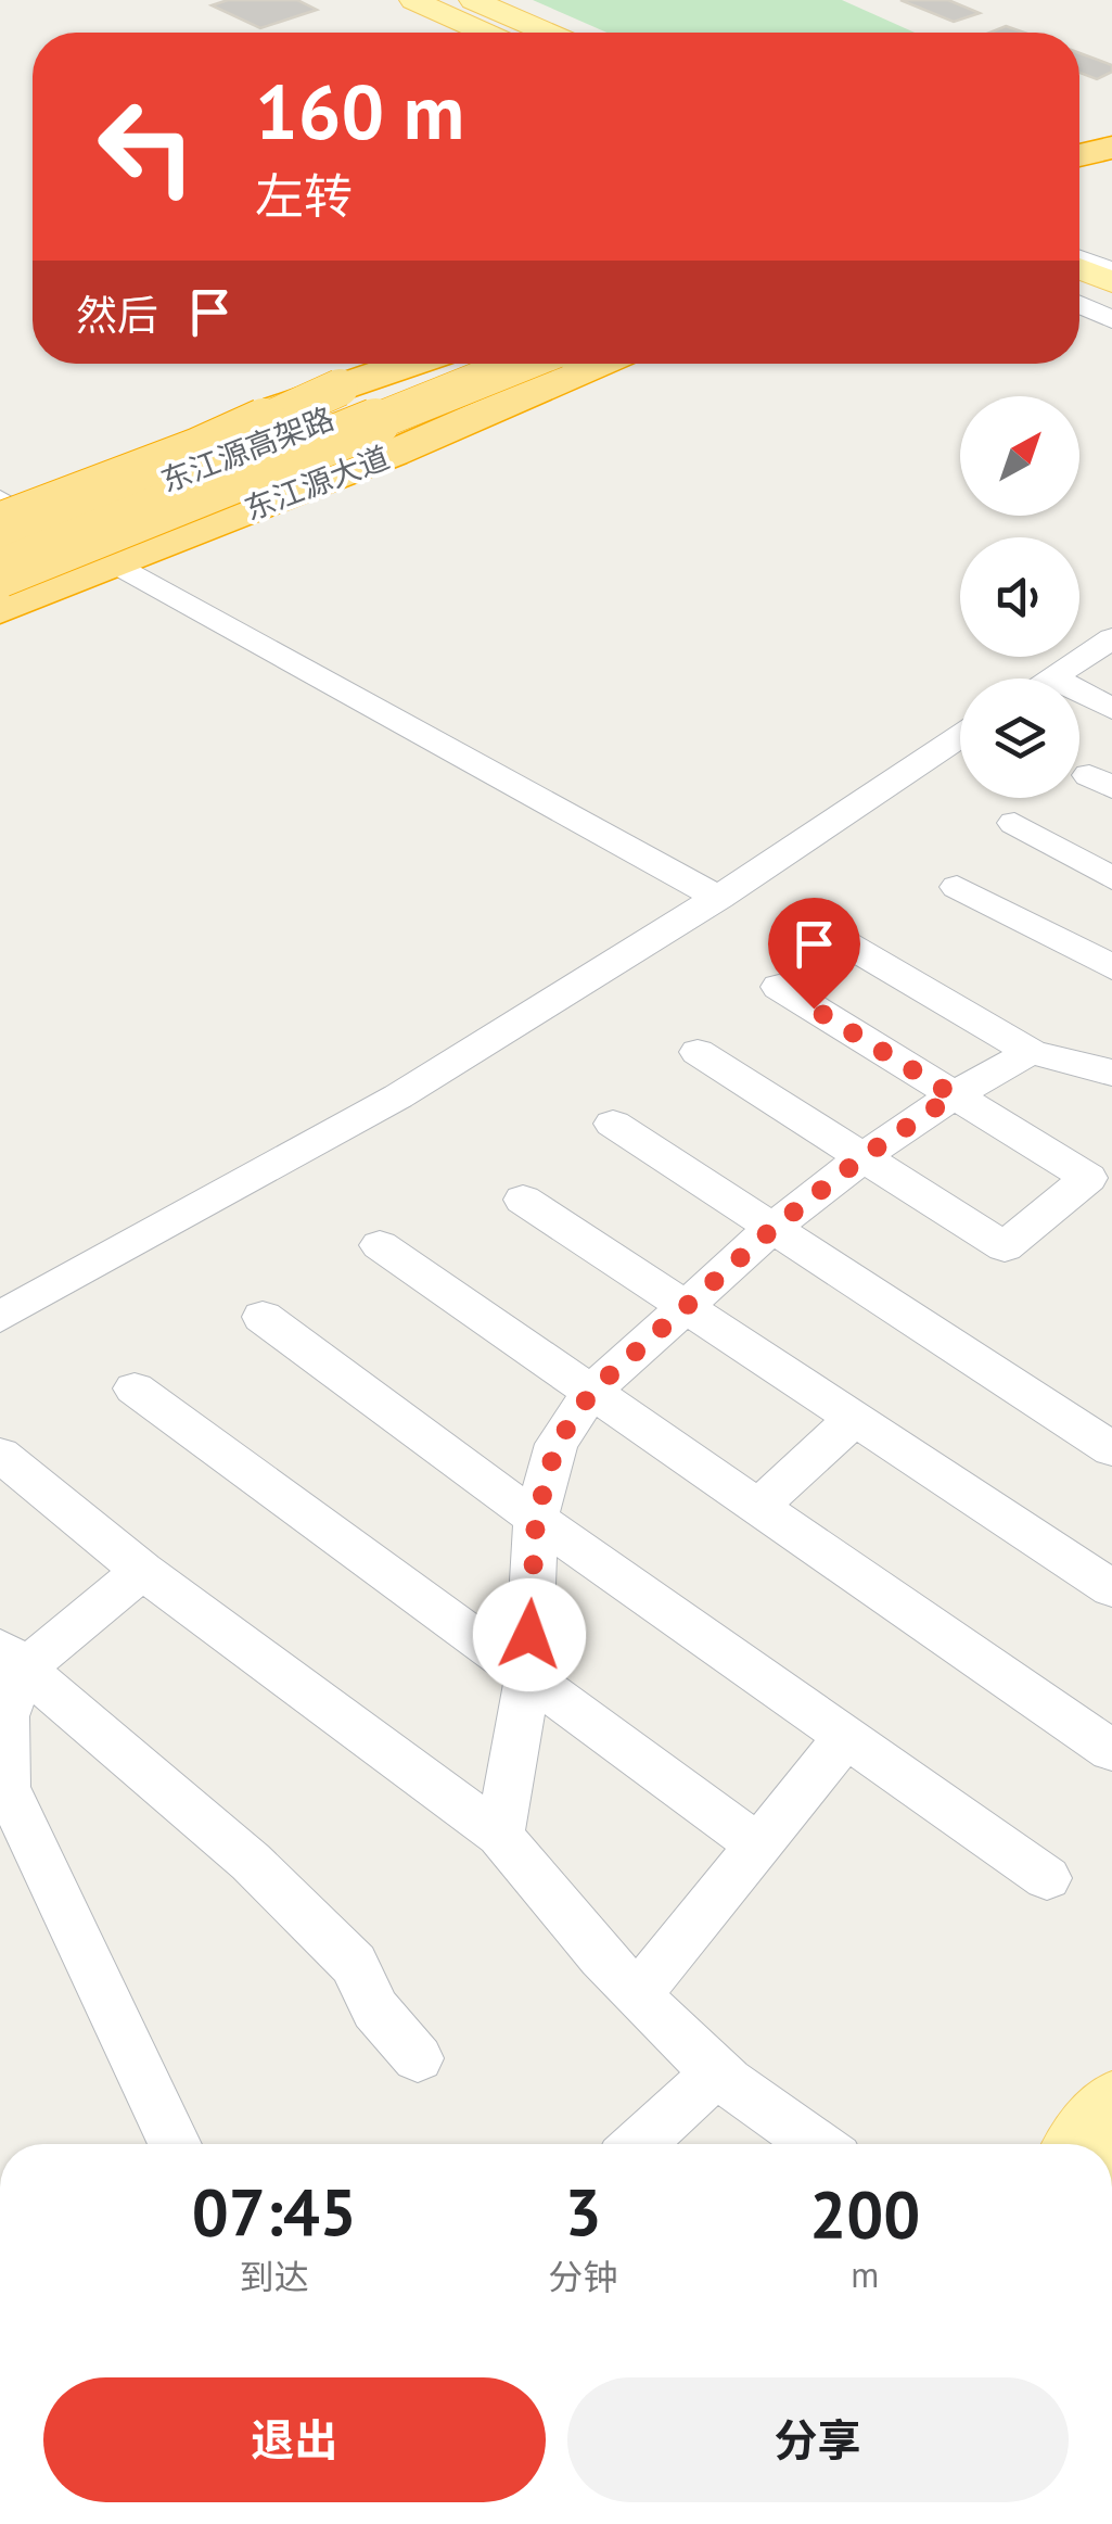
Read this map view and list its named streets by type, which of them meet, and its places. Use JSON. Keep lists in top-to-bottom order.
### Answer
{
  "streets": {
    "highway": ["东江源高架路", "东江源大道"]
  },
  "north": "top right",
  "page": {
    "turn": ["160 m", "左转"],
    "then": "然后",
    "eta": [
      "07:45",
      "到达",
      "3",
      "分钟",
      "200",
      "m"
    ],
    "buttons": ["退出", "分享"]
  }
}
